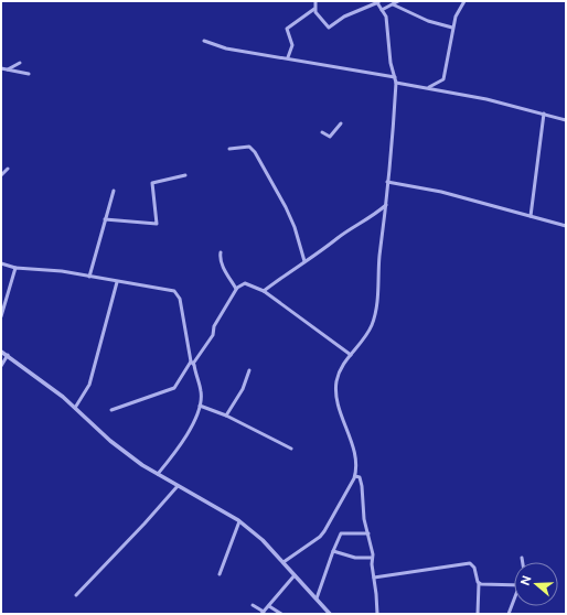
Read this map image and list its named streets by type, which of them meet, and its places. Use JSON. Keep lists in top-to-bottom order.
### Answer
{
  "north": "left"
}
